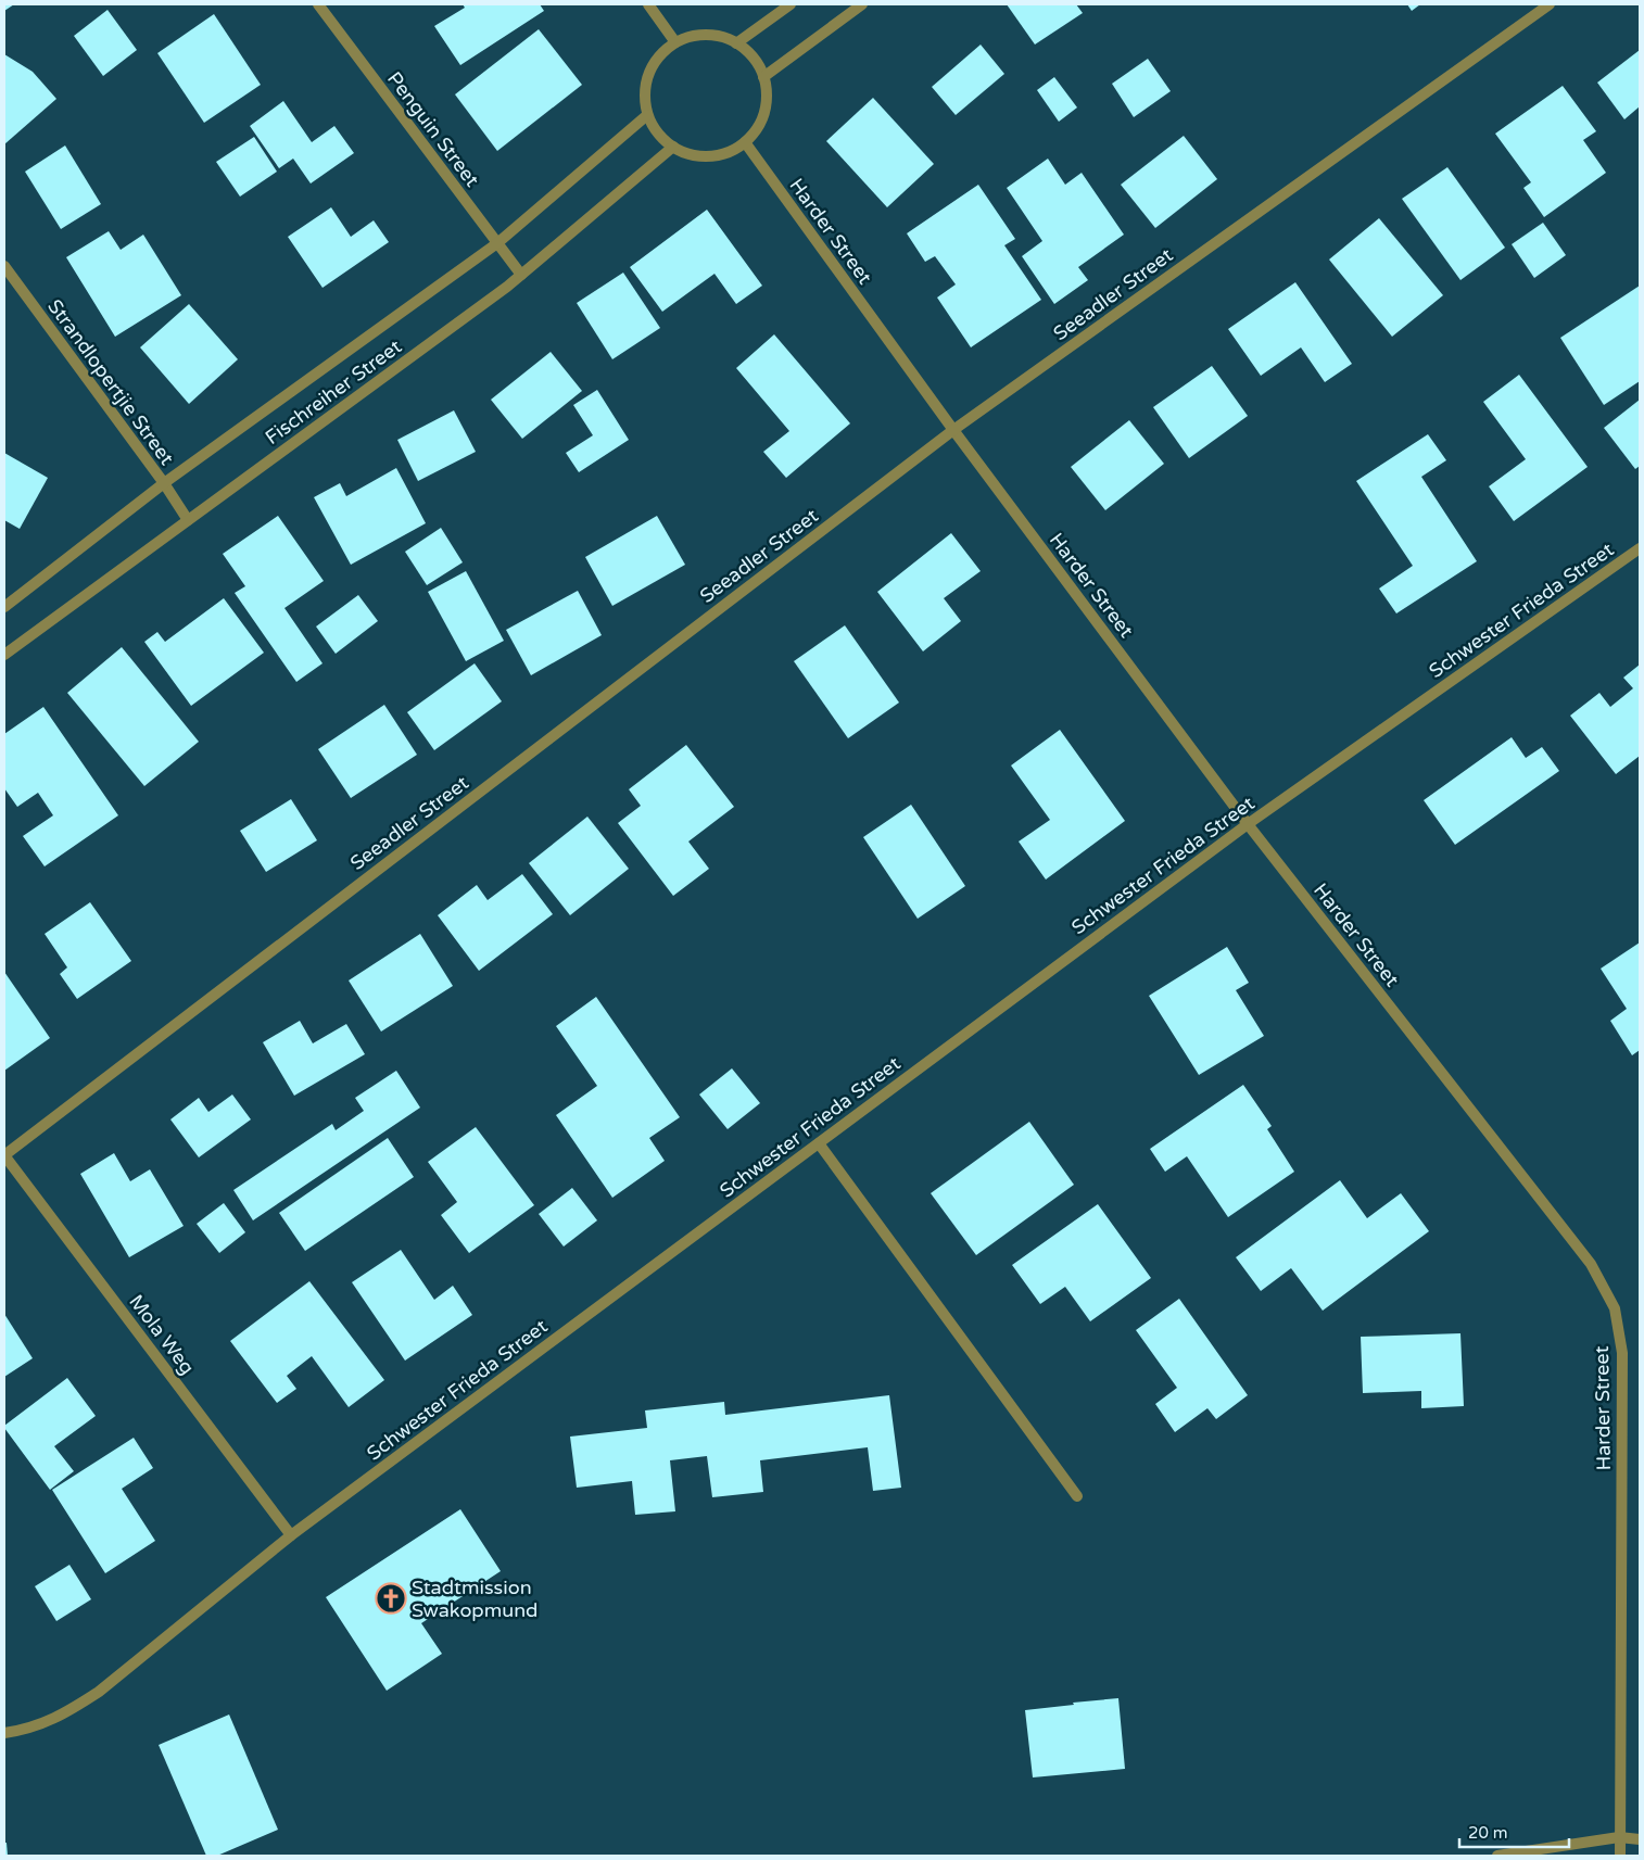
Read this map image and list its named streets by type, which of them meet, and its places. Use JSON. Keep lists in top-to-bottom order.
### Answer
{
  "streets": {
    "street": [
      "Penguin Street",
      "Harder Street",
      "Seeadler Street",
      "Strandlopertjie Street",
      "Fischreiher Street",
      "Schwester Frieda Street",
      "Mola Weg"
    ]
  },
  "crossings": [
    ["Penguin Street", "Fischreiher Street"],
    ["Harder Street", "Seeadler Street"],
    ["Harder Street", "Fischreiher Street"],
    ["Harder Street", "Schwester Frieda Street"],
    ["Seeadler Street", "Mola Weg"],
    ["Strandlopertjie Street", "Fischreiher Street"],
    ["Schwester Frieda Street", "Mola Weg"]
  ],
  "places": {
    "church": ["Stadtmission Swakopmund"]
  },
  "scale_bar": "20 m"
}
